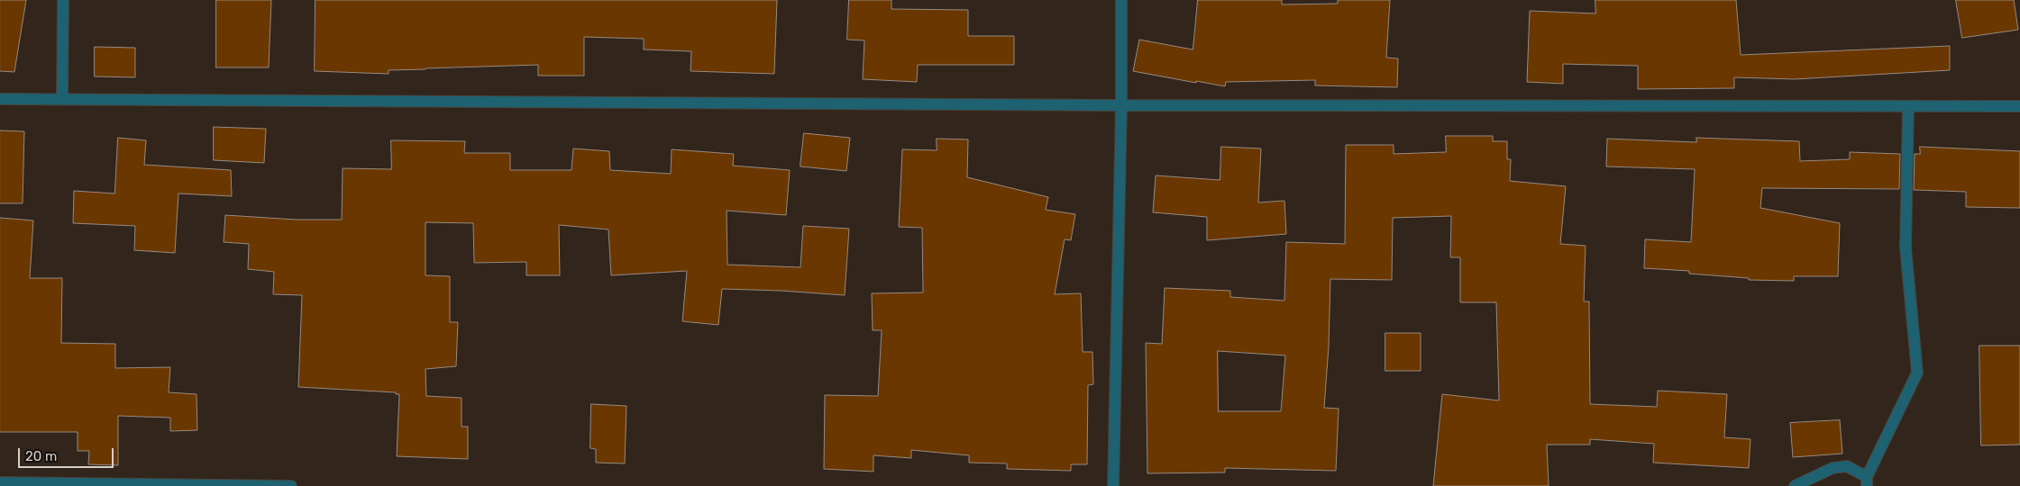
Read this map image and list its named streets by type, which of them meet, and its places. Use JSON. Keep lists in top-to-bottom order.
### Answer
{
  "scale_bar": "20 m"
}
